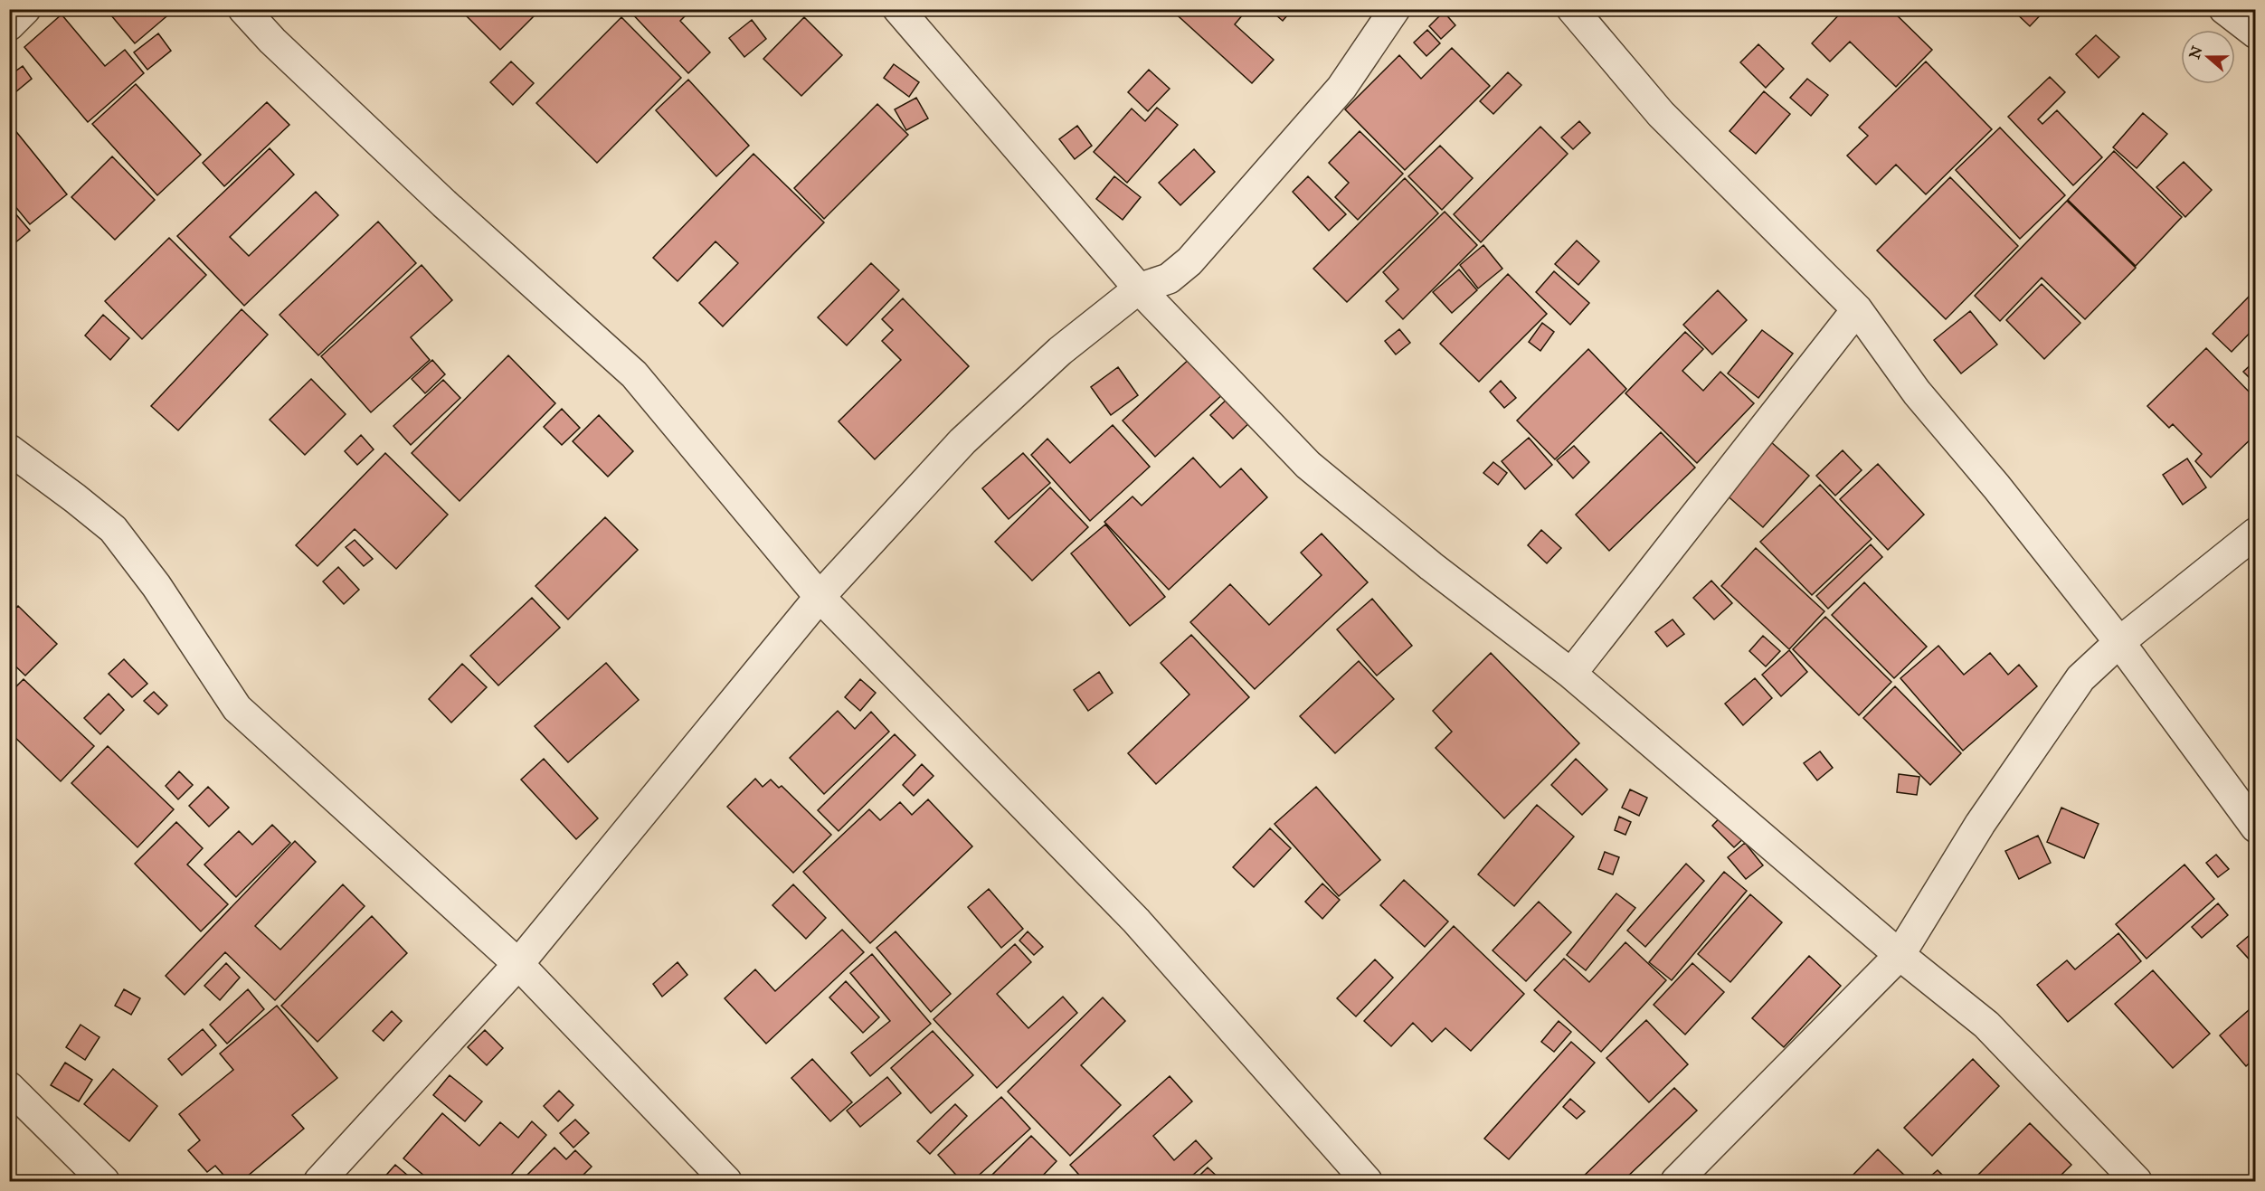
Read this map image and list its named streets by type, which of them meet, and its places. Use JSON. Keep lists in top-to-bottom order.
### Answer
{
  "north": "left"
}
